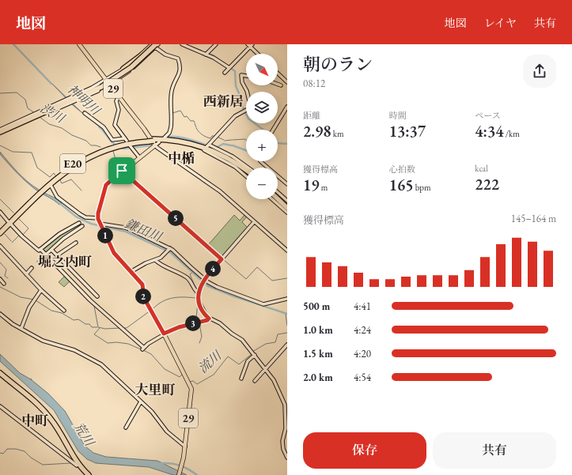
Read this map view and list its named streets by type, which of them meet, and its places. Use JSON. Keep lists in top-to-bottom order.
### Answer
{
  "streets": {
    "highway": ["29", "E20"]
  },
  "crossings": [
    ["29", "E20"]
  ],
  "districts": [
    "西新居",
    "中楯",
    "堀之内町",
    "大里町",
    "中町"
  ],
  "water": [
    "神明川",
    "渋川",
    "鎌田川",
    "流川",
    "荒川"
  ],
  "north": "bottom right",
  "page": {
    "header": "地図",
    "nav": ["地図", "レイヤ", "共有"],
    "heading": ["朝のラン", "08:12"],
    "map_buttons": ["+", "−"],
    "stats": [
      ["距離", "2.98 km"],
      ["時間", "13:37"],
      ["ペース", "4:34 /km"],
      ["獲得標高", "19 m"],
      ["心拍数", "165 bpm"],
      ["kcal", "222"]
    ],
    "chart": ["獲得標高", "145–164 m"],
    "pins": [
      "5",
      "1",
      "4",
      "2",
      "3"
    ],
    "list": [
      {
        "name": "500 m",
        "note": "4:41"
      },
      {
        "name": "1.0 km",
        "note": "4:24"
      },
      {
        "name": "1.5 km",
        "note": "4:20"
      },
      {
        "name": "2.0 km",
        "note": "4:54"
      }
    ],
    "buttons": ["保存", "共有"]
  }
}
